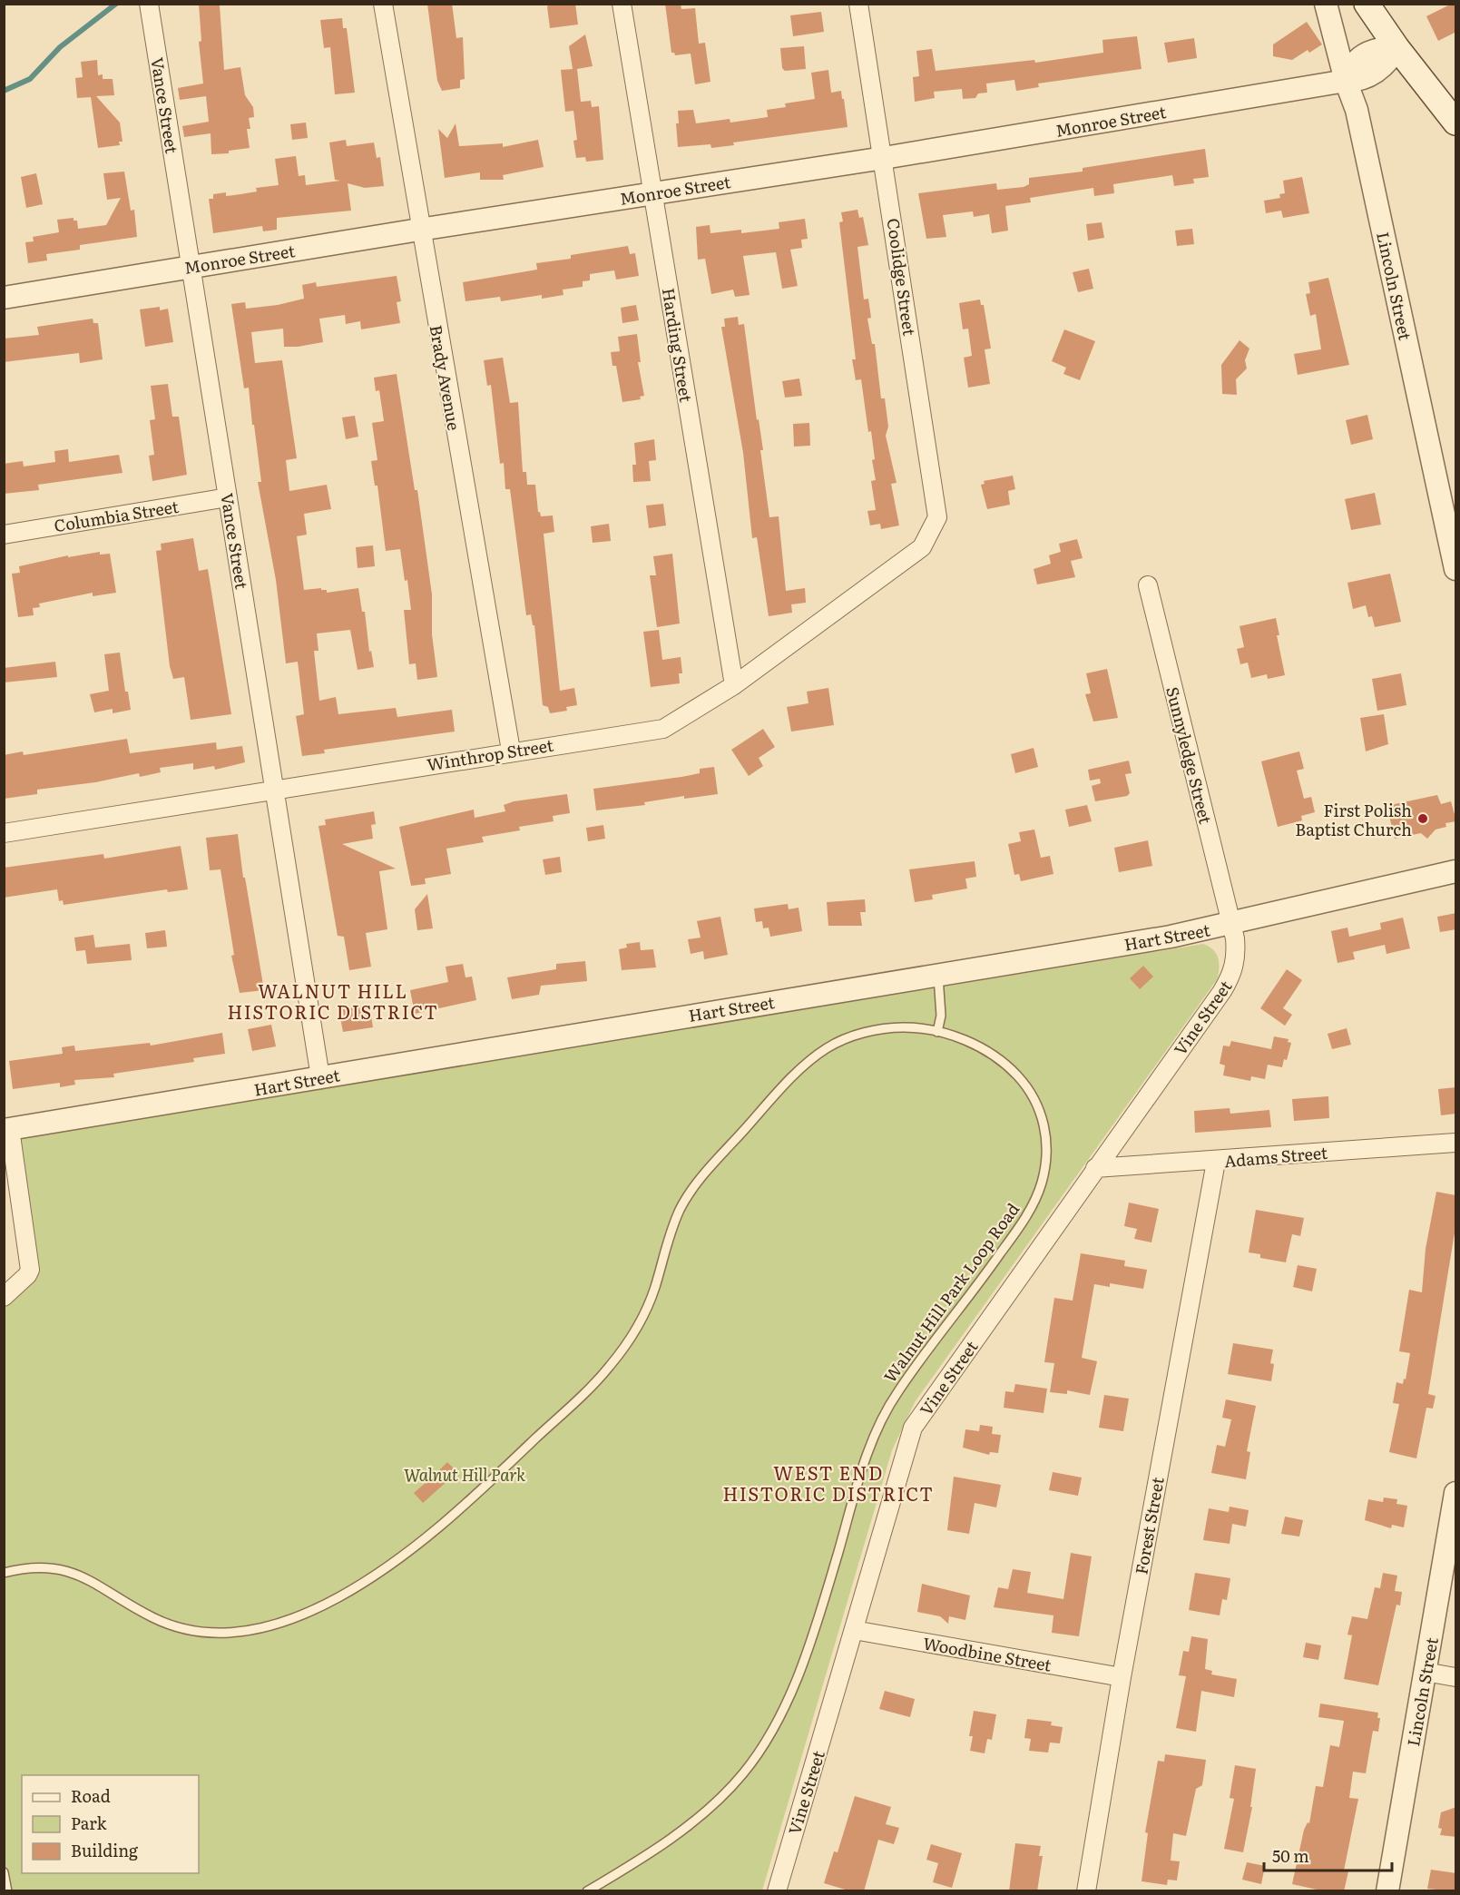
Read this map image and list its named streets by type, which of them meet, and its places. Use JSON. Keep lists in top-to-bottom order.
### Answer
{
  "streets": {
    "street": [
      "Vance Street",
      "Monroe Street",
      "Coolidge Street",
      "Lincoln Street",
      "Harding Street",
      "Brady Avenue",
      "Columbia Street",
      "Winthrop Street",
      "Sunnyledge Street",
      "Hart Street",
      "Vine Street",
      "Adams Street",
      "Forest Street",
      "Woodbine Street"
    ],
    "lane": ["Walnut Hill Park Loop Road"]
  },
  "crossings": [
    ["Vance Street", "Monroe Street"],
    ["Vance Street", "Columbia Street"],
    ["Vance Street", "Winthrop Street"],
    ["Vance Street", "Hart Street"],
    ["Monroe Street", "Coolidge Street"],
    ["Monroe Street", "Lincoln Street"],
    ["Monroe Street", "Harding Street"],
    ["Monroe Street", "Brady Avenue"],
    ["Coolidge Street", "Winthrop Street"],
    ["Harding Street", "Winthrop Street"],
    ["Brady Avenue", "Winthrop Street"],
    ["Sunnyledge Street", "Hart Street"],
    ["Sunnyledge Street", "Vine Street"],
    ["Hart Street", "Vine Street"],
    ["Vine Street", "Adams Street"],
    ["Vine Street", "Woodbine Street"],
    ["Adams Street", "Forest Street"],
    ["Forest Street", "Woodbine Street"]
  ],
  "districts": ["WALNUT HILL HISTORIC DISTRICT", "WEST END HISTORIC DISTRICT"],
  "parks": ["Walnut Hill Park"],
  "places": ["First Polish Baptist Church"],
  "legend": ["Road", "Park", "Building"],
  "scale_bar": "50 m"
}
